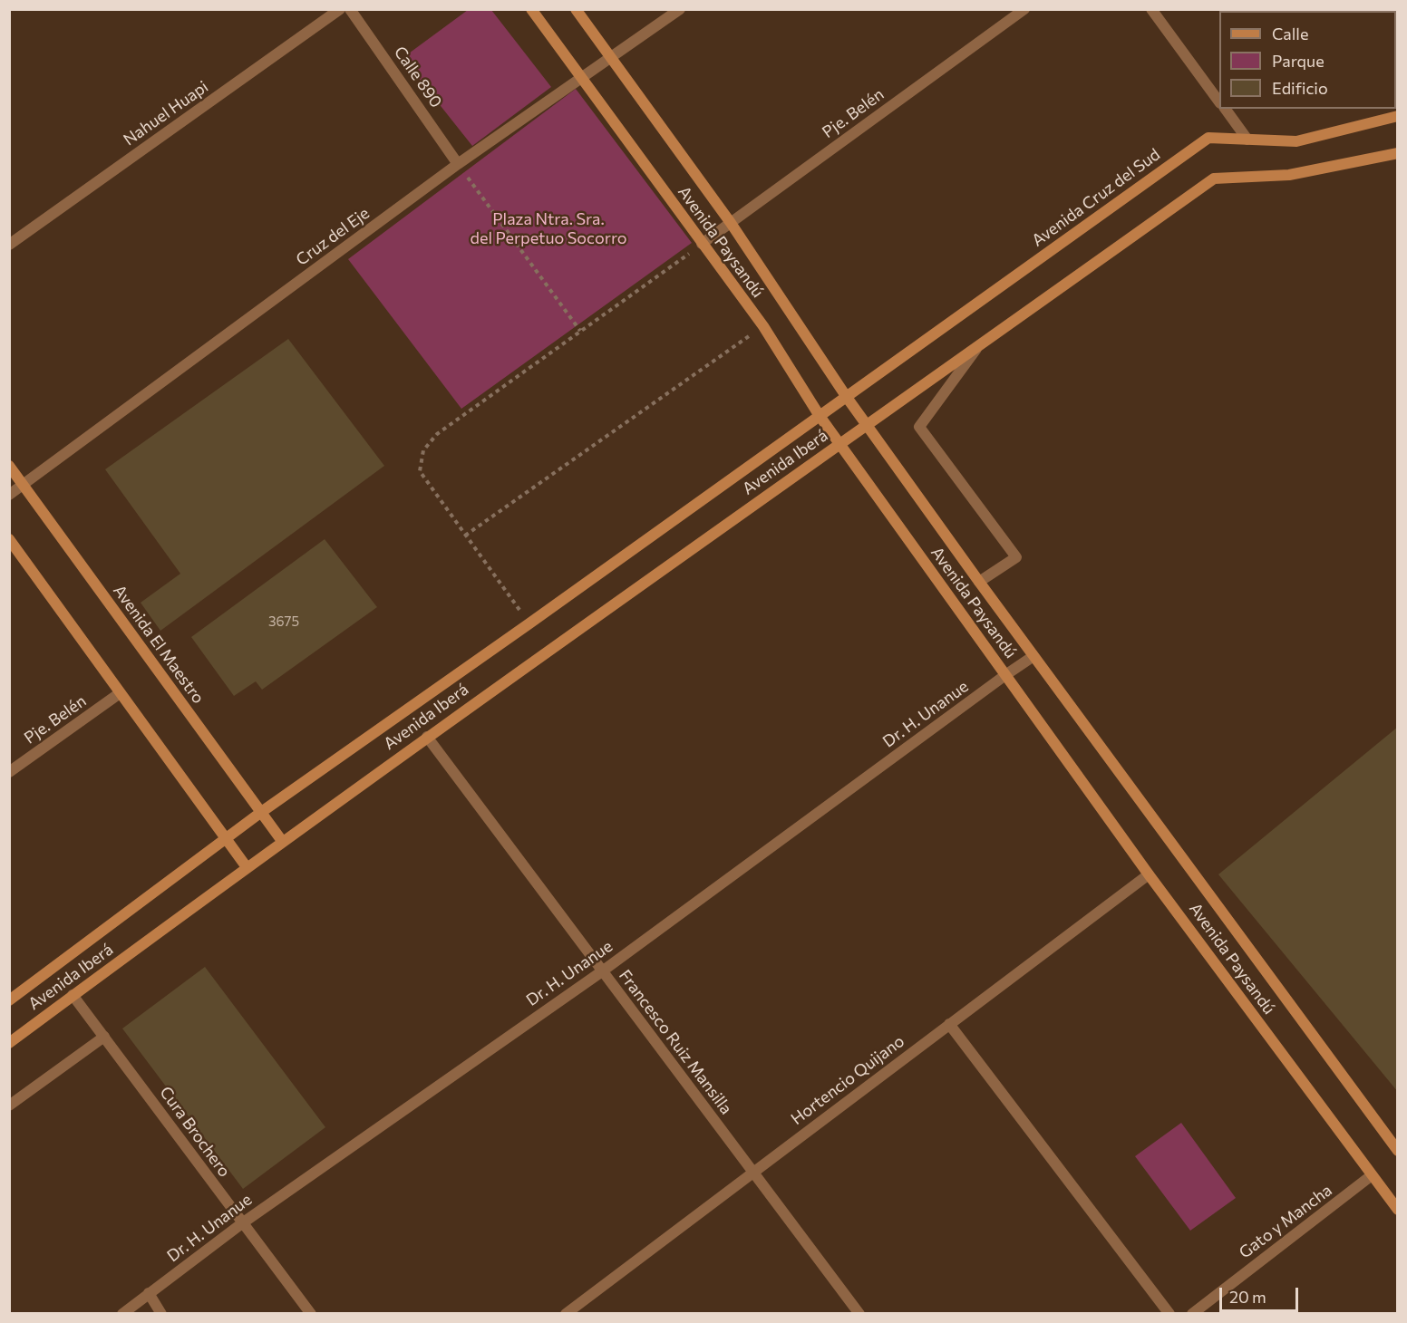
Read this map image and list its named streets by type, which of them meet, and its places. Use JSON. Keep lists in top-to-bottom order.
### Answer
{
  "streets": {
    "main road": [
      "Avenida Cruz del Sud",
      "Avenida Paysandú",
      "Avenida Iberá",
      "Avenida El Maestro"
    ],
    "street": [
      "Calle 890",
      "Nahuel Huapi",
      "Pje. Belén",
      "Cruz del Eje",
      "Dr. H. Unanue",
      "Francesco Ruiz Mansilla",
      "Hortencio Quijano",
      "Cura Brochero",
      "Gato y Mancha"
    ]
  },
  "crossings": [
    ["Calle 890", "Cruz del Eje"],
    ["Pje. Belén", "Avenida Paysandú"],
    ["Avenida Cruz del Sud", "Avenida Paysandú"],
    ["Avenida Cruz del Sud", "Avenida Iberá"],
    ["Cruz del Eje", "Avenida Paysandú"],
    ["Cruz del Eje", "Avenida El Maestro"],
    ["Avenida Paysandú", "Avenida Iberá"],
    ["Avenida Paysandú", "Dr. H. Unanue"],
    ["Avenida Paysandú", "Hortencio Quijano"],
    ["Avenida Paysandú", "Gato y Mancha"],
    ["Avenida Iberá", "Avenida El Maestro"],
    ["Avenida Iberá", "Francesco Ruiz Mansilla"],
    ["Avenida Iberá", "Cura Brochero"],
    ["Dr. H. Unanue", "Francesco Ruiz Mansilla"],
    ["Dr. H. Unanue", "Cura Brochero"],
    ["Francesco Ruiz Mansilla", "Hortencio Quijano"]
  ],
  "parks": ["Plaza Ntra. Sra. del Perpetuo Socorro"],
  "house_numbers": ["3675"],
  "legend": ["Calle", "Parque", "Edificio"],
  "scale_bar": "20 m"
}
